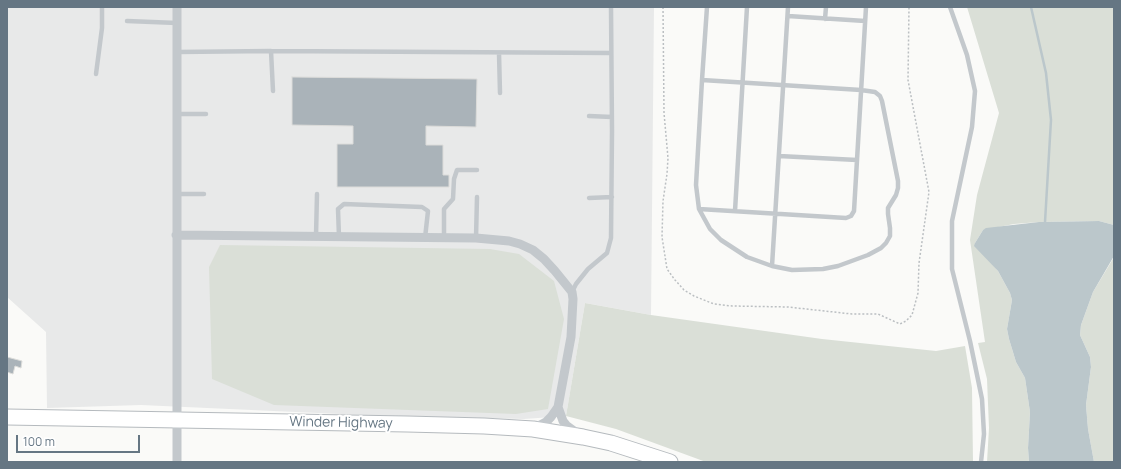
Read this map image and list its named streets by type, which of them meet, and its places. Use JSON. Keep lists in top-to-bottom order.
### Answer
{
  "streets": {
    "main road": ["Winder Highway"]
  },
  "scale_bar": "100 m"
}
